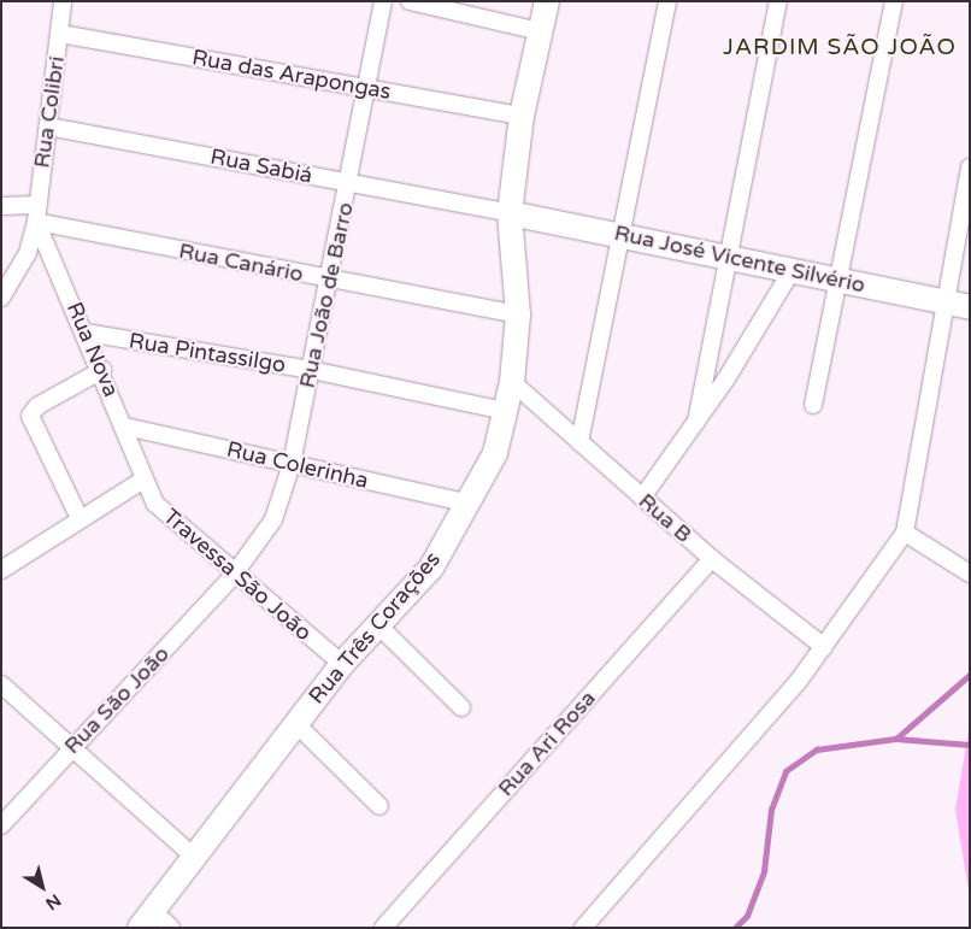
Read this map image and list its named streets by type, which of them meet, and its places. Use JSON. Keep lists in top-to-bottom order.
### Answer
{
  "streets": {
    "street": [
      "Rua das Arapongas",
      "Rua Colibri",
      "Rua Sabiá",
      "Rua José Vicente Silvério",
      "Rua Canário",
      "Rua João de Barro",
      "Rua Nova",
      "Rua Pintassilgo",
      "Rua Colerinha",
      "Rua B",
      "Travessa São João",
      "Rua Três Corações",
      "Rua São João",
      "Rua Ari Rosa"
    ]
  },
  "crossings": [
    ["Rua das Arapongas", "Rua Colibri"],
    ["Rua das Arapongas", "Rua João de Barro"],
    ["Rua das Arapongas", "Rua Três Corações"],
    ["Rua Colibri", "Rua Sabiá"],
    ["Rua Colibri", "Rua Canário"],
    ["Rua Colibri", "Rua Nova"],
    ["Rua Sabiá", "Rua José Vicente Silvério"],
    ["Rua Sabiá", "Rua João de Barro"],
    ["Rua Sabiá", "Rua Três Corações"],
    ["Rua José Vicente Silvério", "Rua Três Corações"],
    ["Rua Canário", "Rua João de Barro"],
    ["Rua Canário", "Rua Nova"],
    ["Rua Canário", "Rua Três Corações"],
    ["Rua João de Barro", "Rua Pintassilgo"],
    ["Rua João de Barro", "Rua Colerinha"],
    ["Rua João de Barro", "Travessa São João"],
    ["Rua João de Barro", "Rua São João"],
    ["Rua Nova", "Rua Pintassilgo"],
    ["Rua Nova", "Rua Colerinha"],
    ["Rua Nova", "Travessa São João"],
    ["Rua Pintassilgo", "Rua Três Corações"],
    ["Rua Colerinha", "Rua Três Corações"],
    ["Rua B", "Rua Três Corações"],
    ["Rua B", "Rua Ari Rosa"],
    ["Travessa São João", "Rua Três Corações"],
    ["Travessa São João", "Rua São João"]
  ],
  "districts": ["JARDIM SÃO JOÃO"],
  "north": "bottom right"
}
